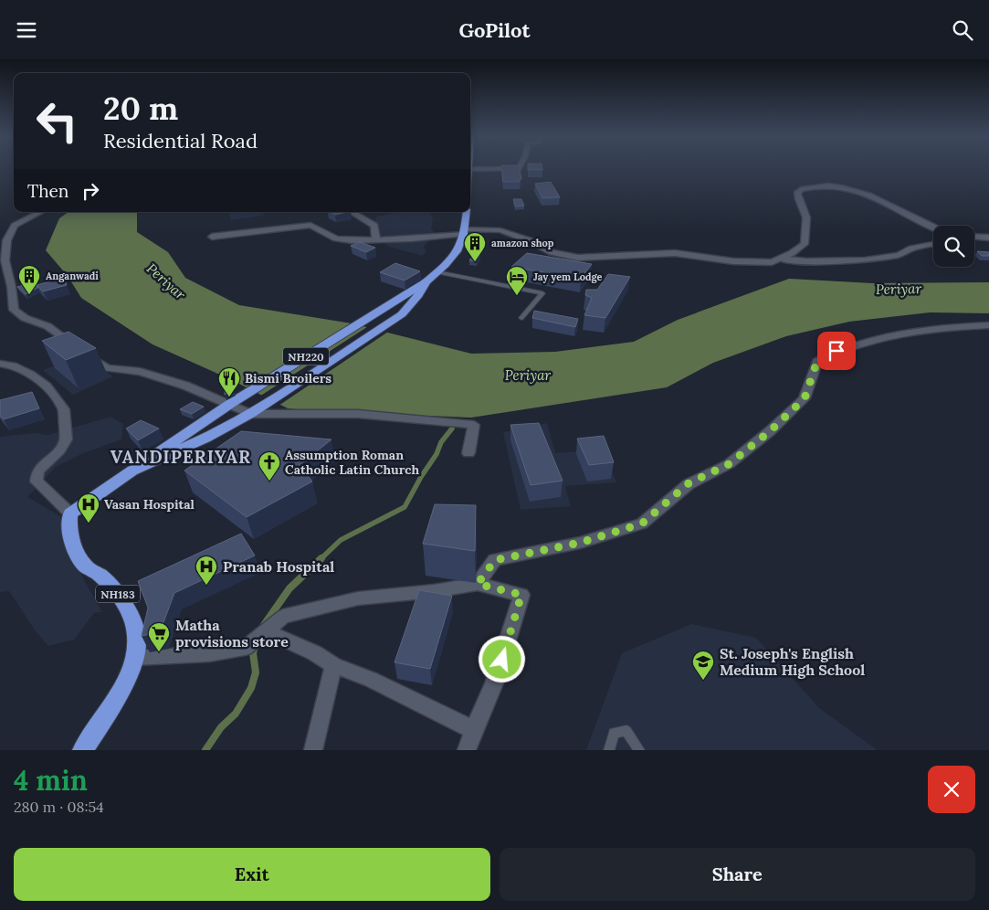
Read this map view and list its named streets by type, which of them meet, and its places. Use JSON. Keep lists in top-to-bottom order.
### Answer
{
  "streets": {
    "highway": ["NH220", "NH183"]
  },
  "districts": ["VANDIPERIYAR"],
  "water": ["Periyar"],
  "places": {
    "building": ["amazon shop", "Anganwadi"],
    "hotel": ["Jay yem Lodge"],
    "restaurant": ["Bismi Broilers"],
    "church": ["Assumption Roman Catholic Latin Church"],
    "hospital": ["Vasan Hospital", "Pranab Hospital"],
    "supermarket": ["Matha provisions store"],
    "school or university": ["St. Joseph's English Medium High School"]
  },
  "page": {
    "header": "GoPilot",
    "turn": ["20 m", "Residential Road"],
    "then": "Then",
    "heading": ["4 min", "280 m · 08:54"],
    "buttons": ["Exit", "Share"]
  }
}
